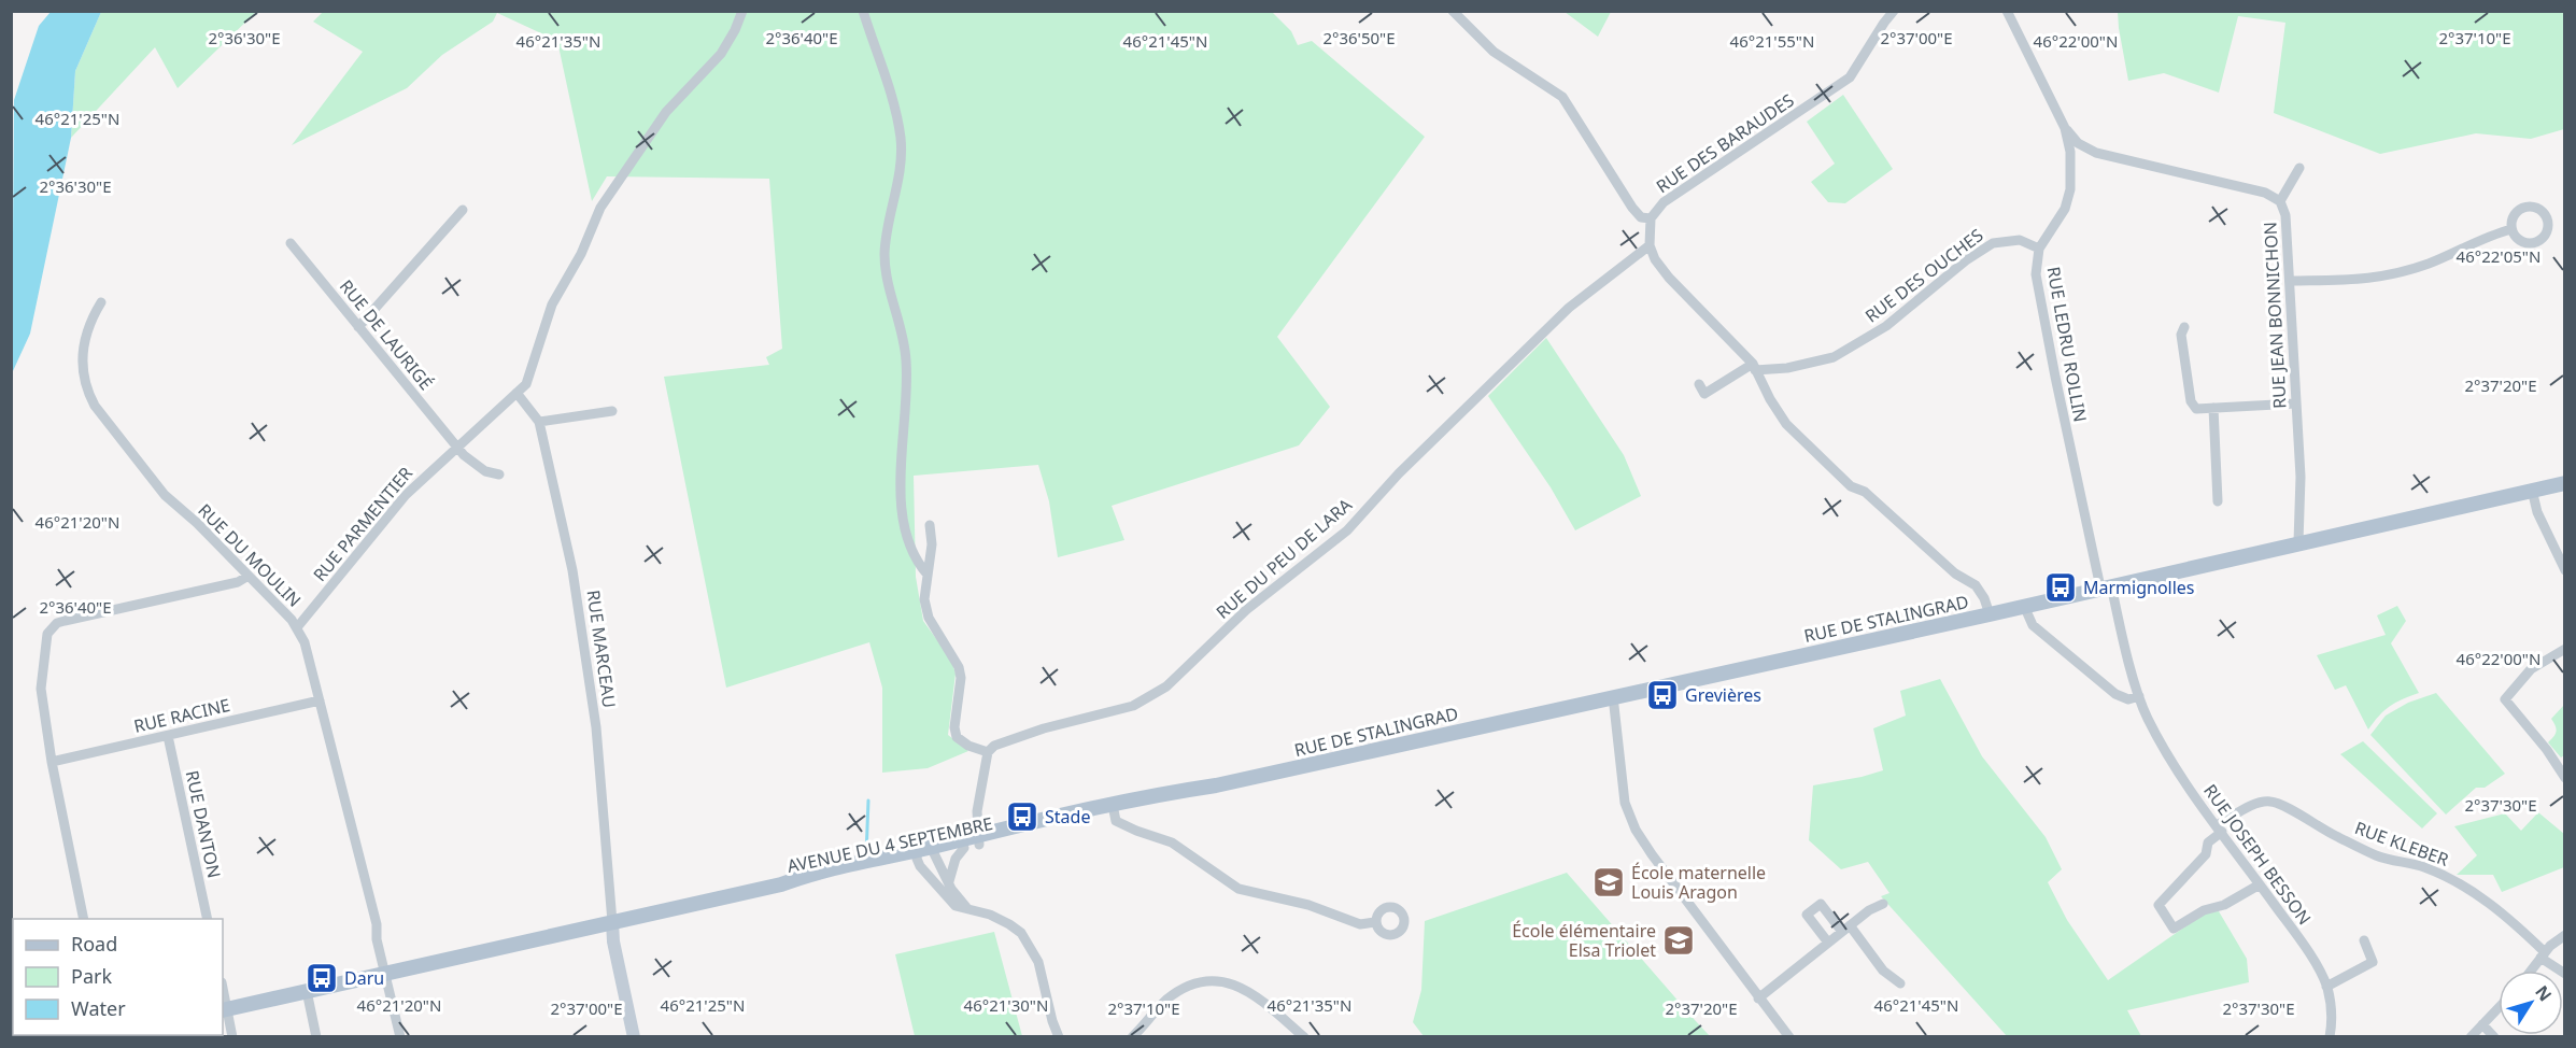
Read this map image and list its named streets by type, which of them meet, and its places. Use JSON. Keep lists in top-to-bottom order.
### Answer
{
  "streets": {
    "main road": ["RUE DE STALINGRAD", "AVENUE DU 4 SEPTEMBRE"],
    "street": [
      "RUE DES BARAUDES",
      "RUE DES OUCHES",
      "RUE JEAN BONNICHON",
      "RUE DE LAURIGÉ",
      "RUE LEDRU ROLLIN",
      "RUE PARMENTIER",
      "RUE DU MOULIN",
      "RUE DU PEU DE LARA",
      "RUE MARCEAU",
      "RUE RACINE",
      "RUE DANTON",
      "RUE KLEBER",
      "RUE JOSEPH BESSON"
    ]
  },
  "crossings": [
    ["RUE DES OUCHES", "RUE LEDRU ROLLIN"],
    ["RUE JEAN BONNICHON", "RUE LEDRU ROLLIN"],
    ["RUE JEAN BONNICHON", "RUE DE STALINGRAD"],
    ["RUE DE LAURIGÉ", "RUE PARMENTIER"],
    ["RUE LEDRU ROLLIN", "RUE DE STALINGRAD"],
    ["RUE LEDRU ROLLIN", "RUE JOSEPH BESSON"],
    ["RUE PARMENTIER", "RUE DU MOULIN"],
    ["RUE PARMENTIER", "RUE MARCEAU"],
    ["RUE DU MOULIN", "RUE RACINE"],
    ["RUE DE STALINGRAD", "AVENUE DU 4 SEPTEMBRE"],
    ["RUE MARCEAU", "AVENUE DU 4 SEPTEMBRE"],
    ["RUE RACINE", "RUE DANTON"],
    ["RUE KLEBER", "RUE JOSEPH BESSON"]
  ],
  "places": {
    "bus stop": [
      "Marmignolles",
      "Grevières",
      "Stade",
      "Daru"
    ],
    "school or university": ["École maternelle Louis Aragon", "École élémentaire Elsa Triolet"]
  },
  "legend": ["Road", "Park", "Water"],
  "north": "top right",
  "coordinates": [
    "2°36'30\"E",
    "2°36'40\"E",
    "2°36'50\"E",
    "2°37'00\"E",
    "2°37'10\"E",
    "46°21'35\"N",
    "46°21'45\"N",
    "46°21'55\"N",
    "46°22'00\"N",
    "46°21'25\"N",
    "46°22'05\"N",
    "2°37'20\"E",
    "46°21'20\"N",
    "2°37'30\"E",
    "46°21'30\"N"
  ]
}
